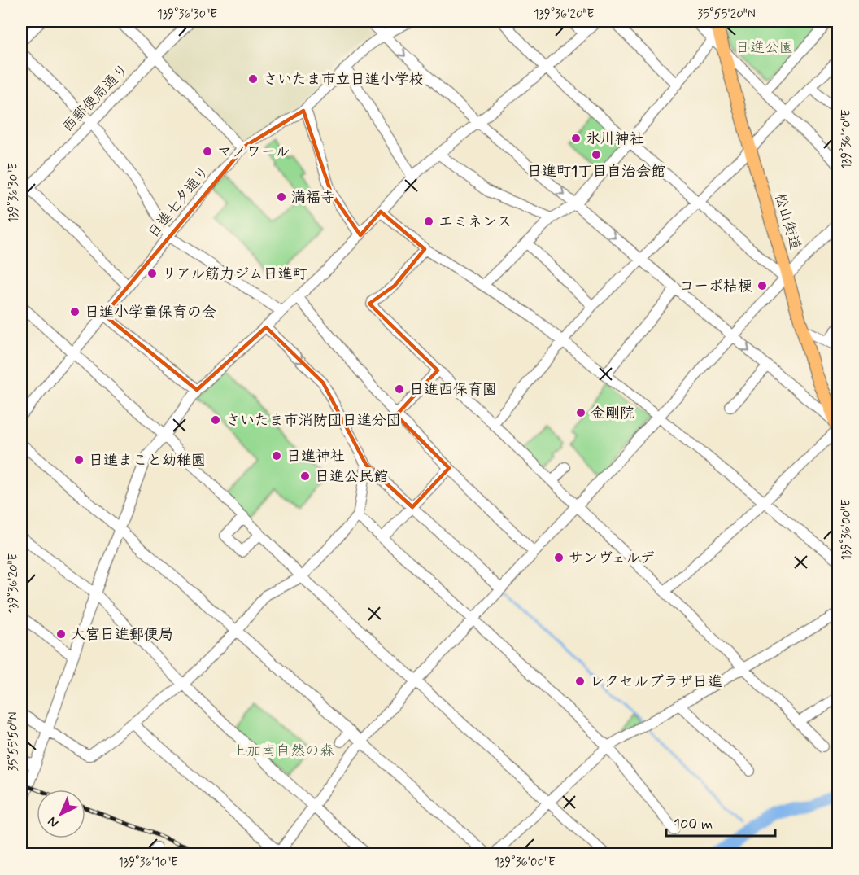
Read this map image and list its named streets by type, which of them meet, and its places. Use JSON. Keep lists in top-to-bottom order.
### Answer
{
  "streets": {
    "main road": ["松山街道"],
    "street": ["西郵便局通り", "日進七夕通り"]
  },
  "parks": ["日進公園", "上加南自然の森"],
  "places": [
    "さいたま市立日進小学校",
    "氷川神社",
    "マノワール",
    "日進町1丁目自治会館",
    "満福寺",
    "エミネンス",
    "リアル筋力ジム日進町",
    "コーポ桔梗",
    "日進小学童保育の会",
    "日進西保育園",
    "金剛院",
    "さいたま市消防団日進分団",
    "日進神社",
    "日進まこと幼稚園",
    "日進公民館",
    "サンヴェルデ",
    "大宮日進郵便局",
    "レクセルプラザ日進"
  ],
  "scale_bar": "100 m",
  "north": "bottom left",
  "coordinates": [
    "139°36'30\"E",
    "139°36'20\"E",
    "35°55'20\"N",
    "139°36'10\"E",
    "139°36'00\"E",
    "35°55'50\"N"
  ]
}
